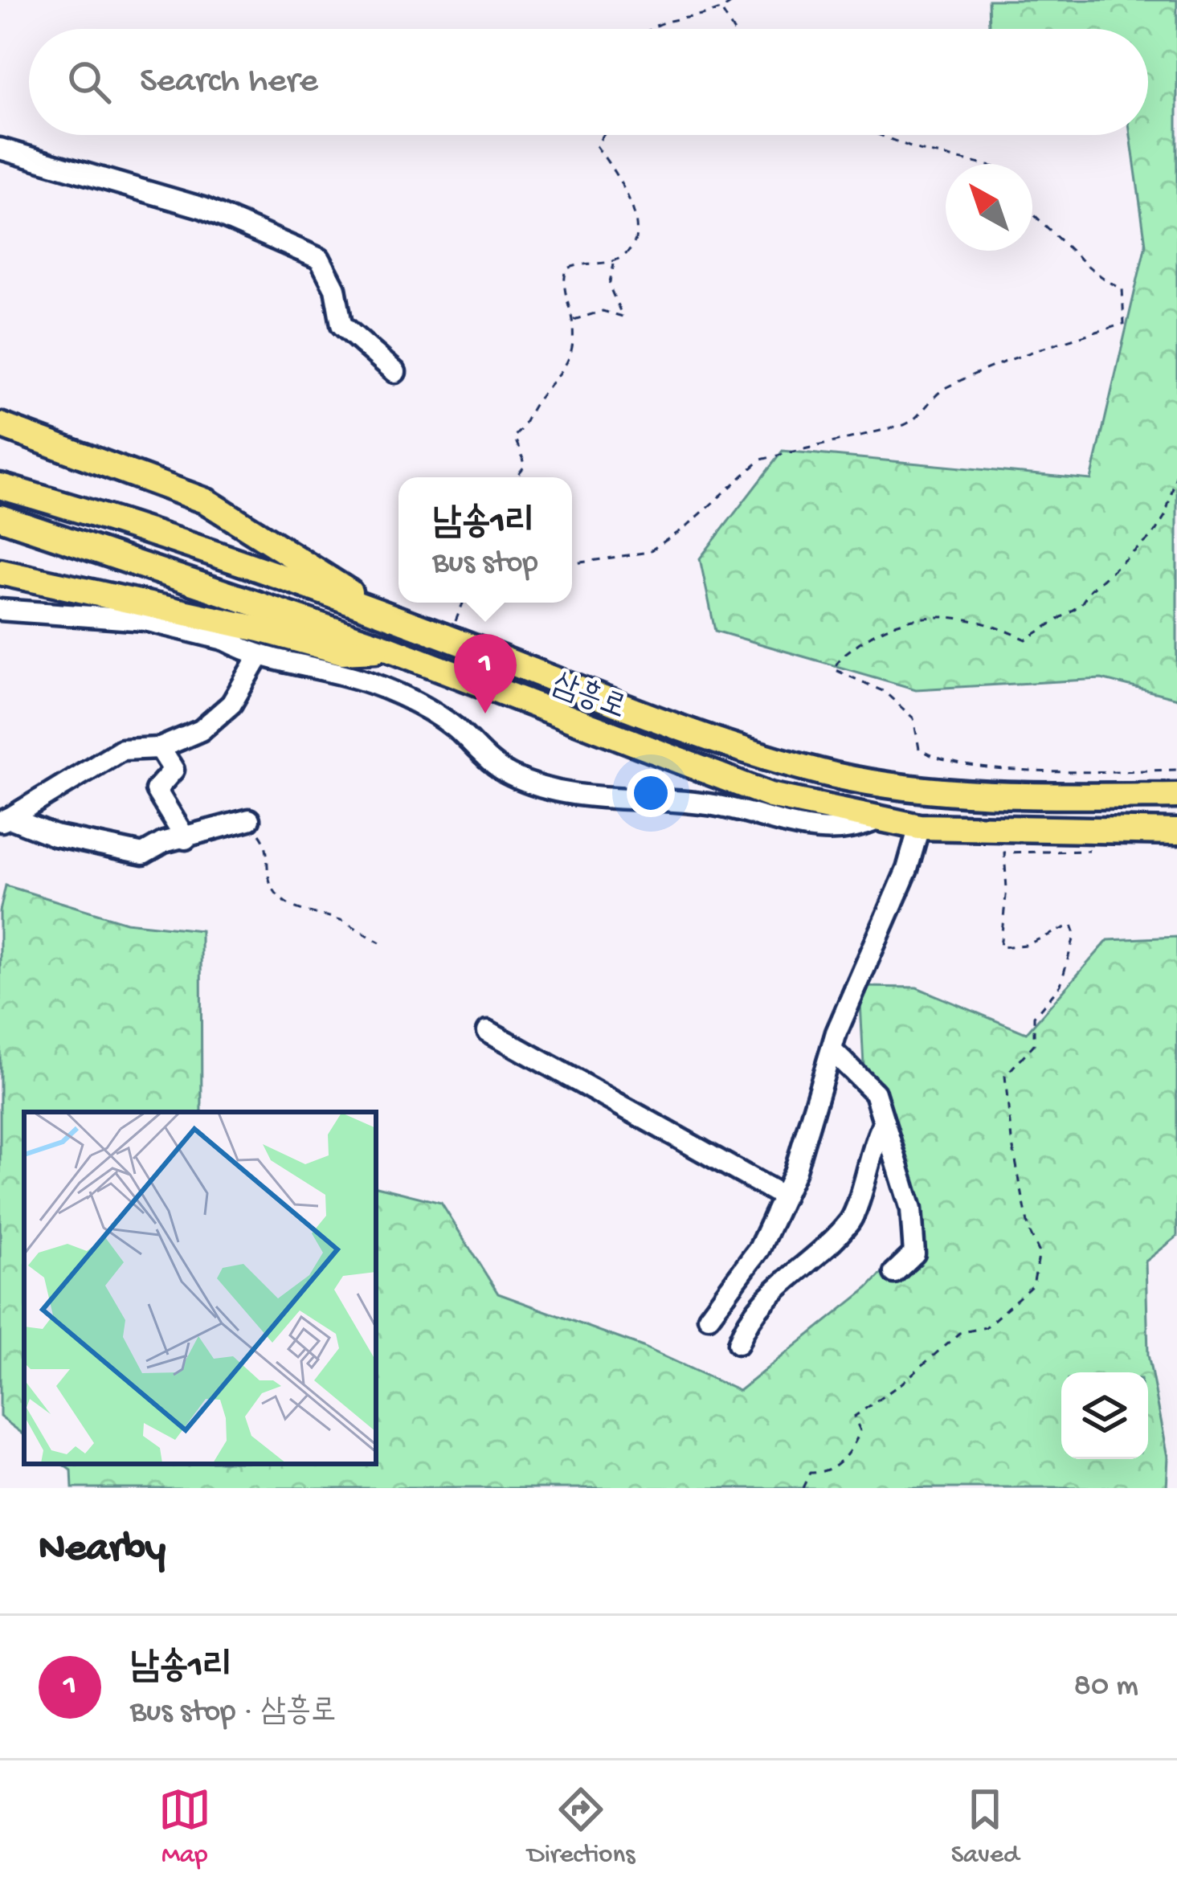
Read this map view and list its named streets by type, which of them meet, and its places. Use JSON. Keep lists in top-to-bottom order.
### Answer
{
  "streets": {
    "main road": ["삼흥로"]
  },
  "north": "top left",
  "page": {
    "search": "Search here",
    "popup": ["남송1리", "Bus stop"],
    "pins": "1",
    "heading": "Nearby",
    "list": [
      {
        "mark": "1",
        "name": "남송1리",
        "note": "Bus stop · 삼흥로",
        "value": "80 m"
      }
    ],
    "nav": ["Map", "Directions", "Saved"]
  }
}
